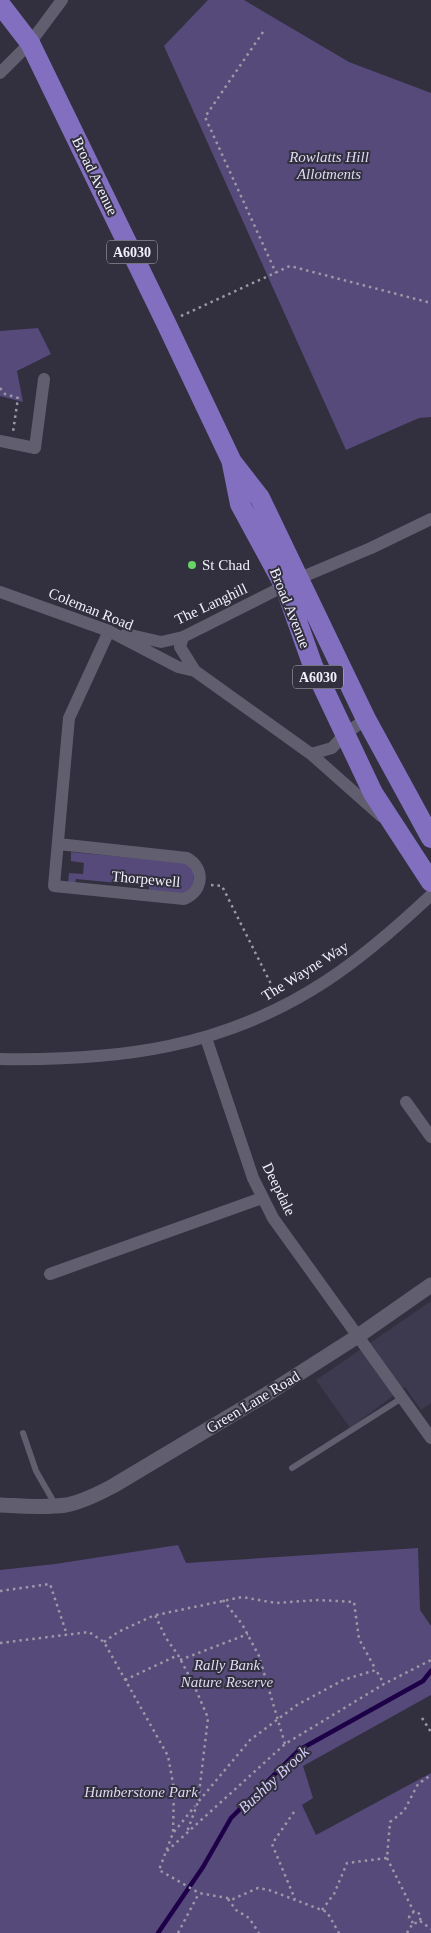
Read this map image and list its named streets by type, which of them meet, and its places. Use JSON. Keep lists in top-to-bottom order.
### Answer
{
  "streets": {
    "highway": ["Broad Avenue", "A6030"],
    "street": [
      "The Langhill",
      "Coleman Road",
      "Thorpewell",
      "The Wayne Way",
      "Deepdale",
      "Green Lane Road"
    ]
  },
  "crossings": [
    ["Broad Avenue", "The Langhill"],
    ["Broad Avenue", "Coleman Road"],
    ["The Langhill", "Coleman Road"],
    ["The Langhill", "Thorpewell"],
    ["Coleman Road", "Thorpewell"],
    ["The Wayne Way", "Deepdale"],
    ["Deepdale", "Green Lane Road"]
  ],
  "water": ["Bushby Brook"],
  "parks": ["Rowlatts Hill Allotments", "Rally Bank Nature Reserve", "Humberstone Park"],
  "places": ["St Chad"]
}
